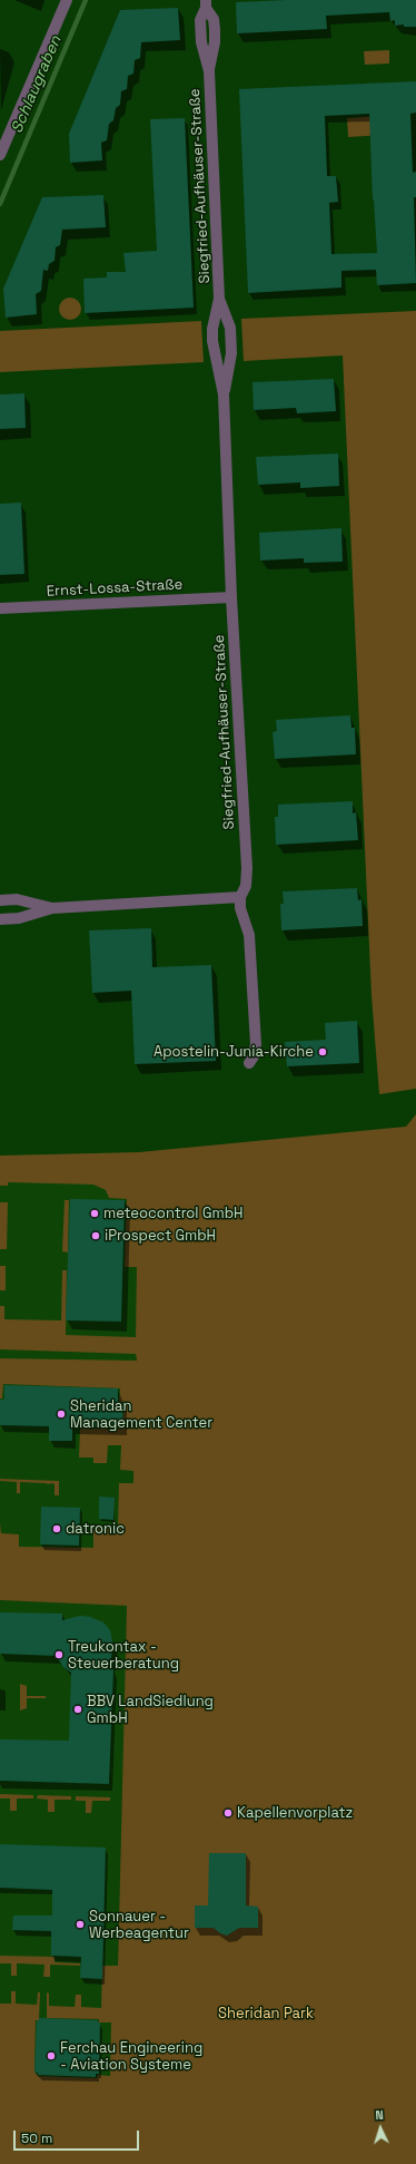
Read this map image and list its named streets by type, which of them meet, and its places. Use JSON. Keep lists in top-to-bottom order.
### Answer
{
  "streets": {
    "street": ["Siegfried-Aufhäuser-Straße", "Ernst-Lossa-Straße"]
  },
  "crossings": [
    ["Siegfried-Aufhäuser-Straße", "Ernst-Lossa-Straße"]
  ],
  "water": ["Schlaugraben"],
  "parks": ["Sheridan Park"],
  "places": [
    "Apostelin-Junia-Kirche",
    "meteocontrol GmbH",
    "iProspect GmbH",
    "Sheridan Management Center",
    "datronic",
    "Treukontax - Steuerberatung",
    "BBV LandSiedlung GmbH",
    "Kapellenvorplatz",
    "Sonnauer - Werbeagentur",
    "Ferchau Engineering - Aviation Systeme"
  ],
  "scale_bar": "50 m",
  "north": "top"
}
